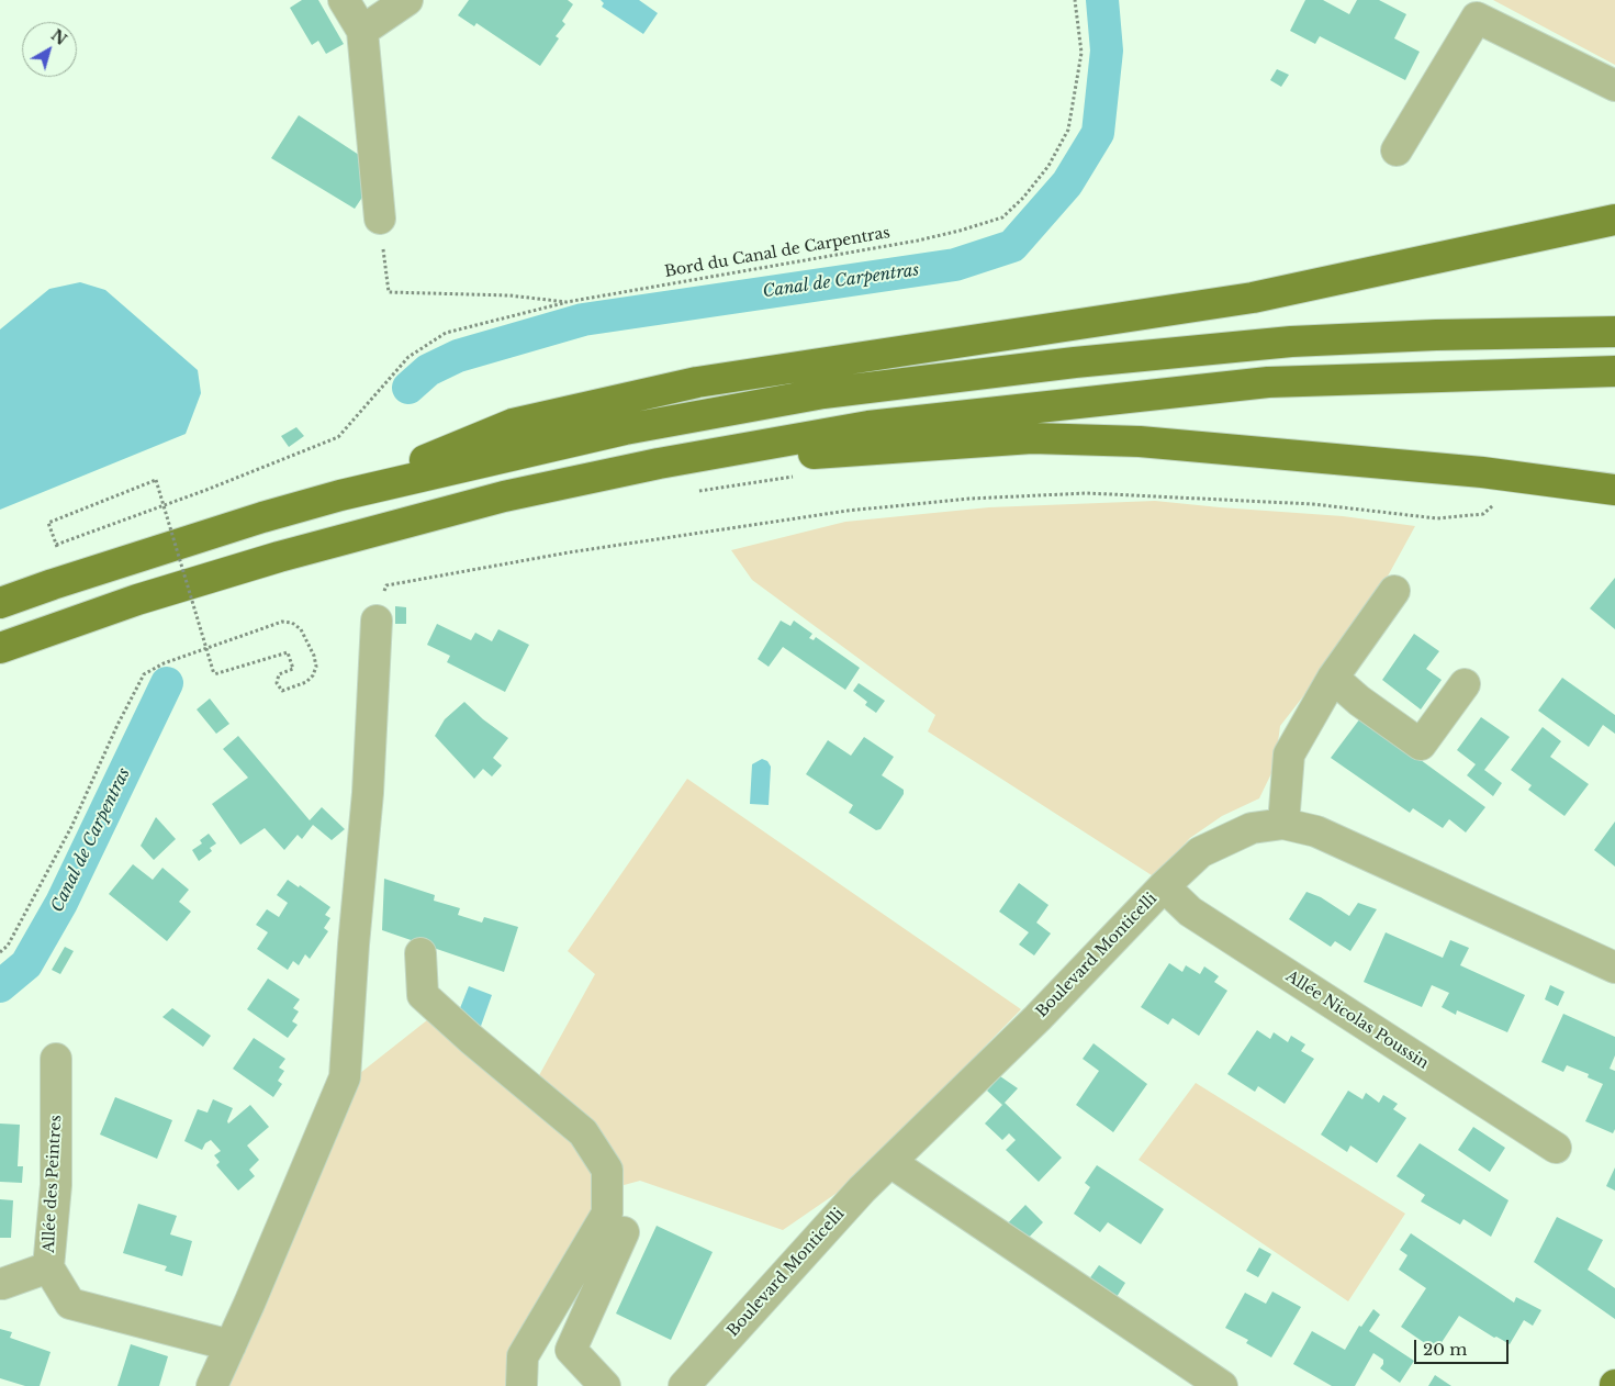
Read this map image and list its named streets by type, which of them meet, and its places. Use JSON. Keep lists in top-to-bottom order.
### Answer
{
  "streets": {
    "street": ["Boulevard Monticelli", "Allée Nicolas Poussin", "Allée des Peintres"],
    "path": ["Bord du Canal de Carpentras"]
  },
  "crossings": [
    ["Boulevard Monticelli", "Allée Nicolas Poussin"]
  ],
  "water": ["Canal de Carpentras"],
  "scale_bar": "20 m",
  "north": "top right"
}
